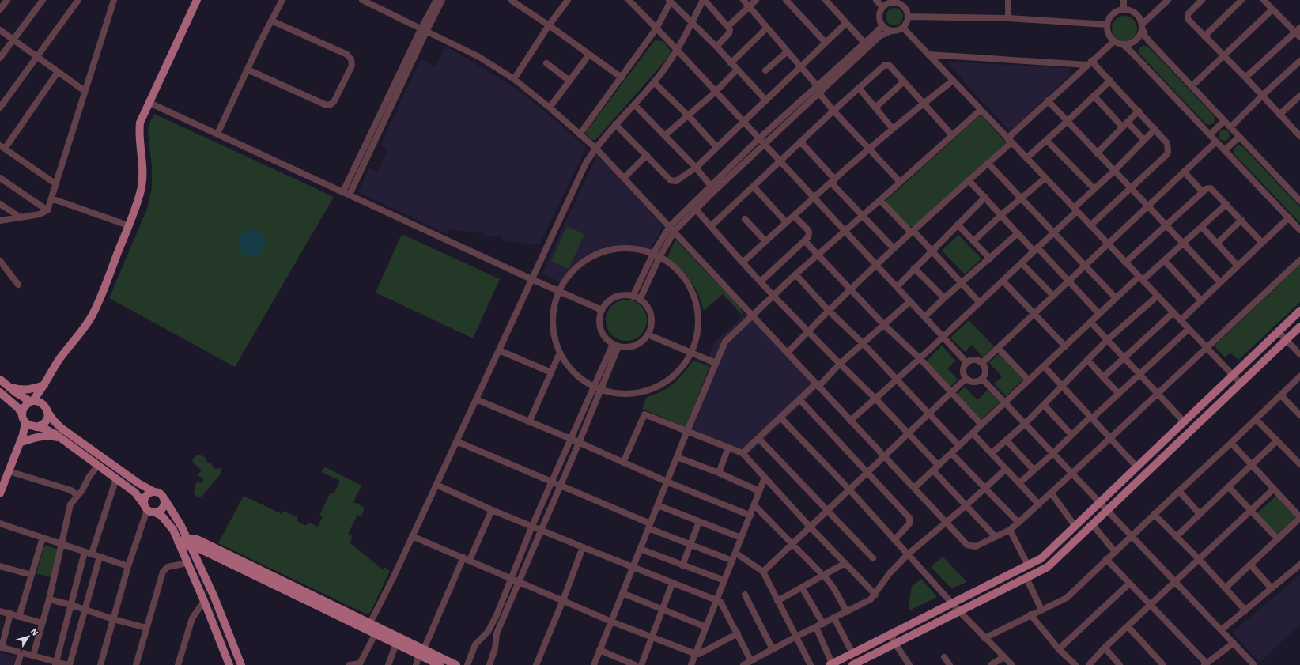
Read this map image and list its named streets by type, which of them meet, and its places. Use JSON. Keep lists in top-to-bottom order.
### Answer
{
  "north": "top right"
}
